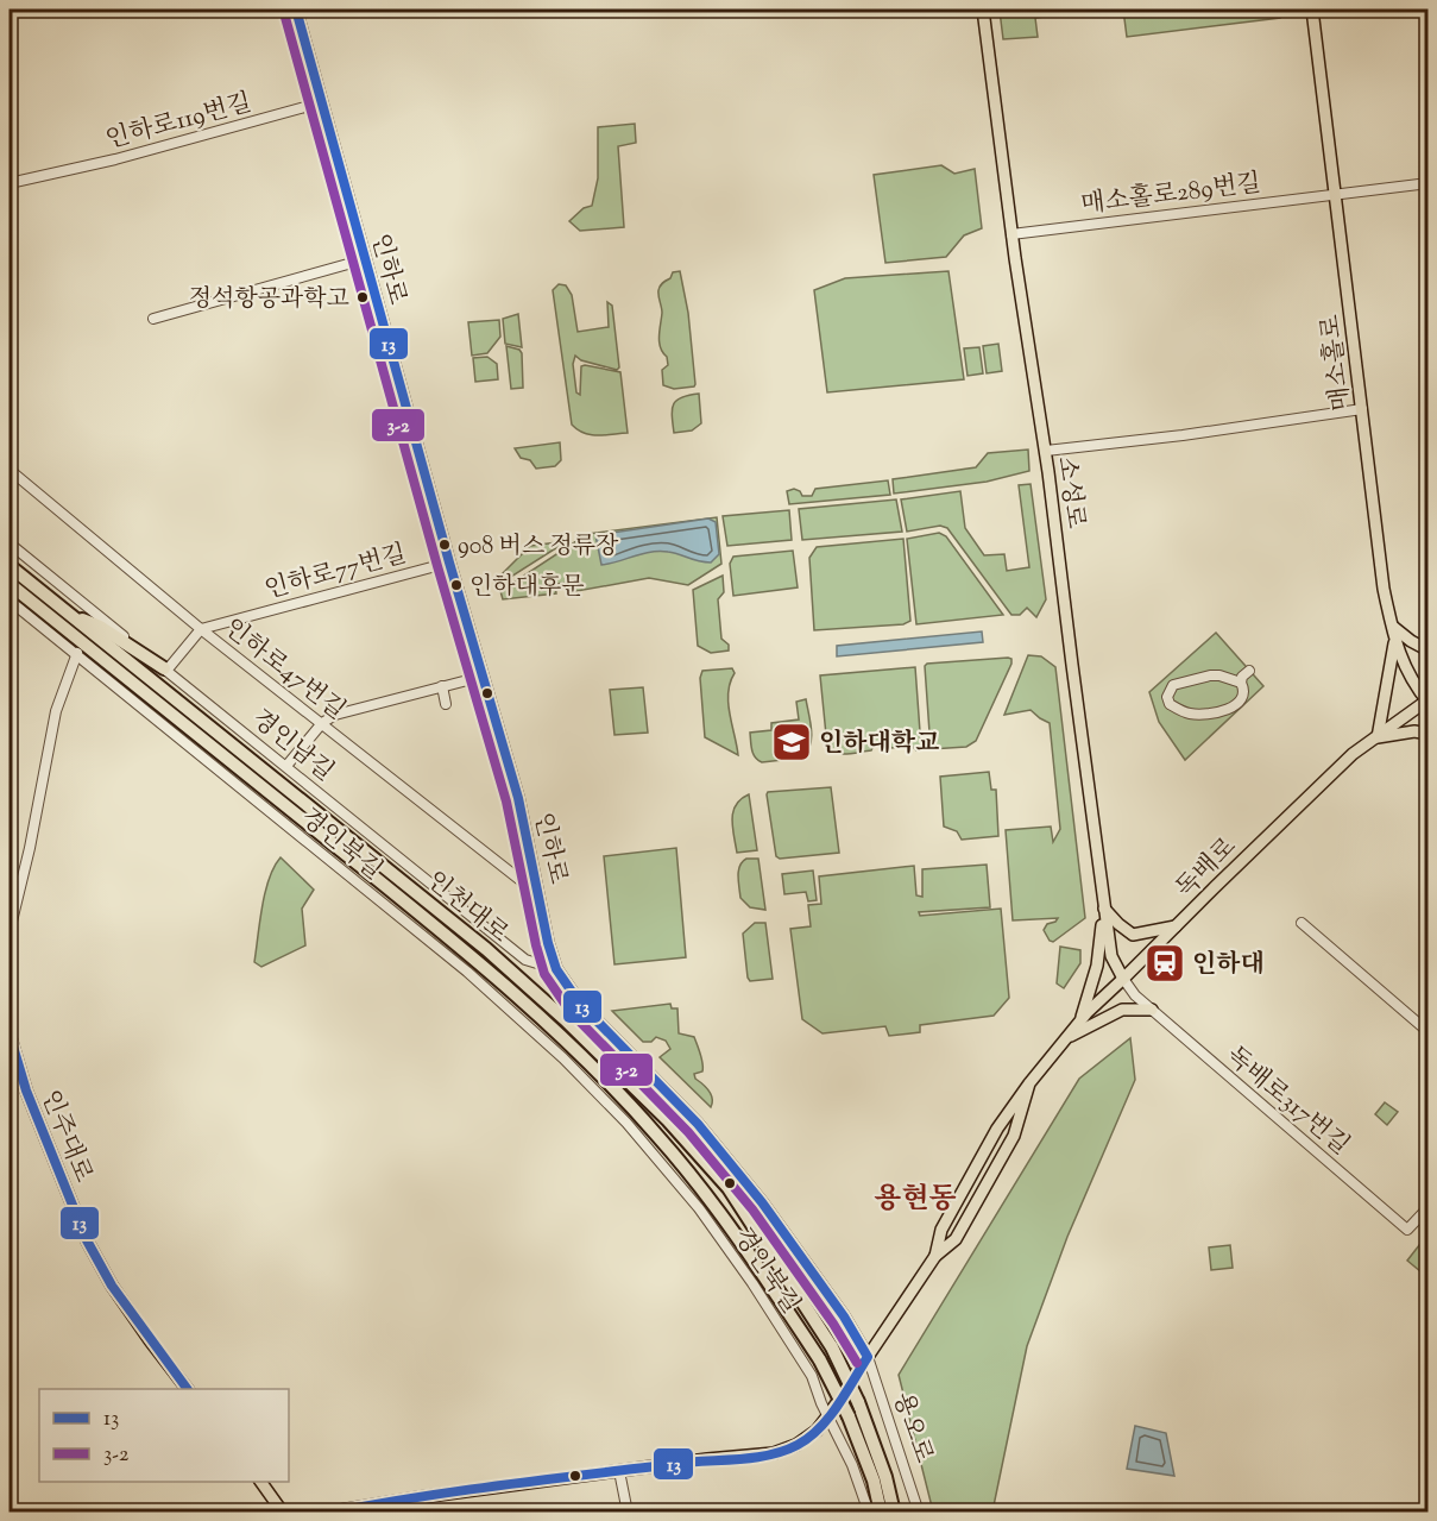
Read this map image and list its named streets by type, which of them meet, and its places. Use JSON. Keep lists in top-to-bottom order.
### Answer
{
  "streets": {
    "highway": ["인천대로"],
    "main road": [
      "인하로",
      "매소홀로",
      "소성로",
      "독배로",
      "인주대로"
    ],
    "street": [
      "인하로119번길",
      "매소홀로289번길",
      "인하로77번길",
      "인하로47번길",
      "경인남길",
      "경인북길",
      "독배로317번길",
      "용오로"
    ]
  },
  "crossings": [
    ["인하로119번길", "인하로"],
    ["매소홀로289번길", "매소홀로"],
    ["매소홀로289번길", "소성로"],
    ["인하로", "인하로77번길"],
    ["인하로", "인하로47번길"],
    ["인하로", "경인남길"],
    ["인하로", "독배로"],
    ["인하로", "용오로"],
    ["매소홀로", "독배로"],
    ["소성로", "독배로"],
    ["소성로", "독배로317번길"],
    ["인하로77번길", "인하로47번길"],
    ["경인북길", "독배로"],
    ["독배로", "독배로317번길"],
    ["독배로", "용오로"]
  ],
  "districts": ["용현동"],
  "places": {
    "other": ["정석항공과학고", "908 버스 정류장", "인하대후문"],
    "school or university": ["인하대학교"],
    "station": ["인하대"]
  },
  "lines": ["transit line 13", "transit line 3-2"],
  "legend": ["13", "3-2"]
}
